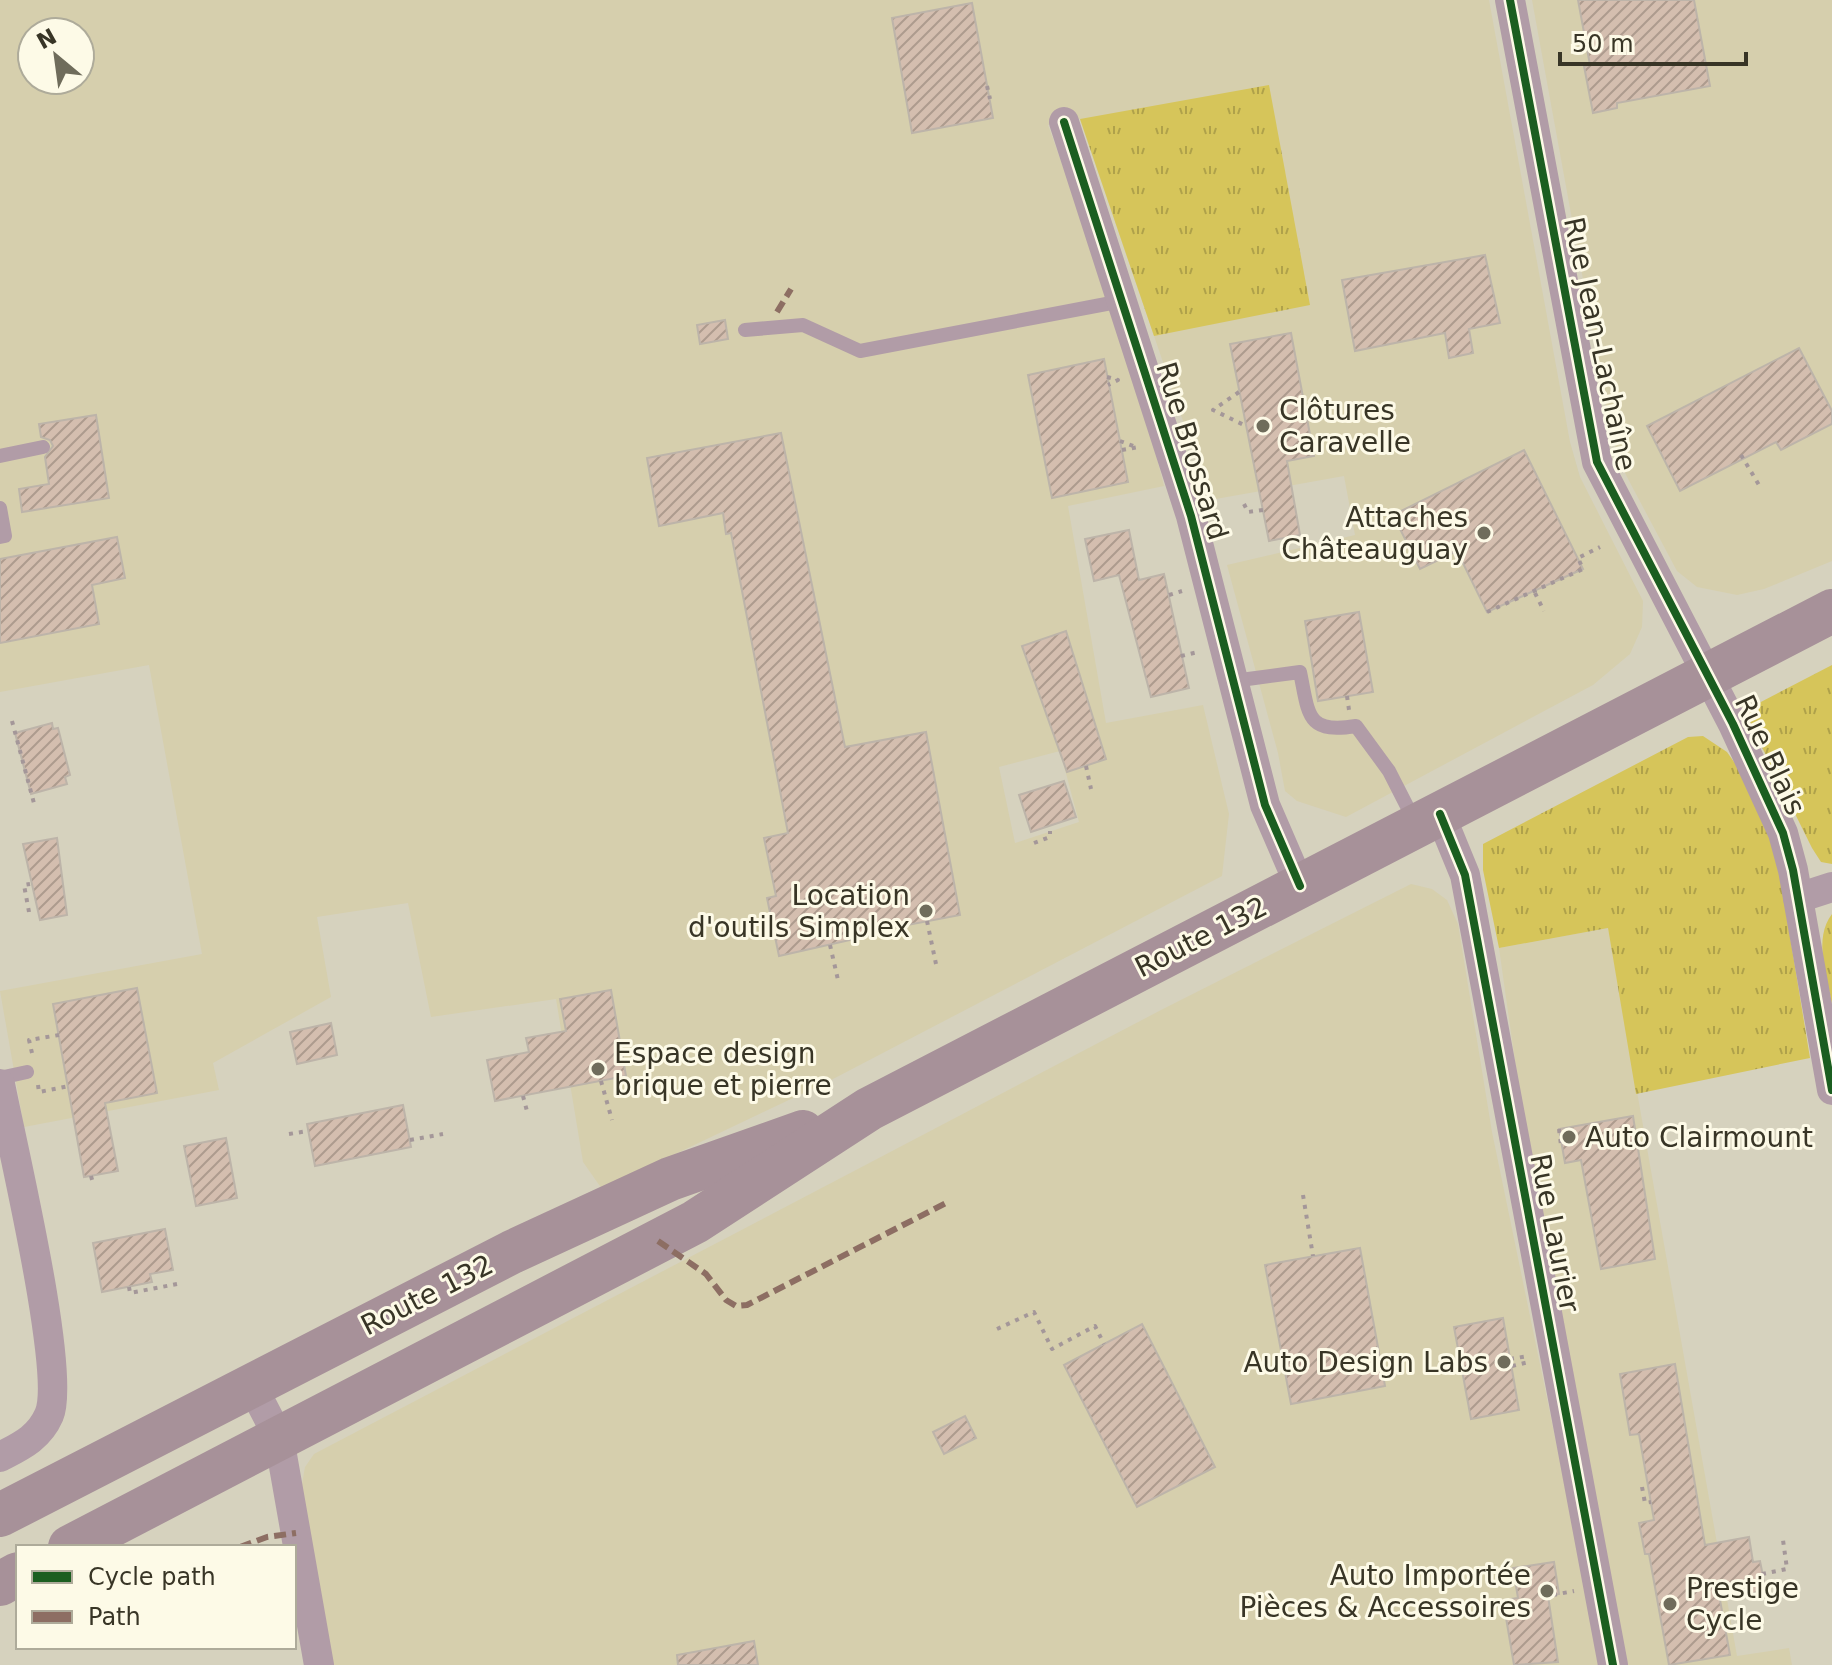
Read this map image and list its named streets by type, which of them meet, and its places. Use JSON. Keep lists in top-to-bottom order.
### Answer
{
  "streets": {
    "highway": ["Route 132"],
    "street": [
      "Rue Jean-Lachaîne",
      "Rue Brossard",
      "Rue Blais",
      "Rue Laurier"
    ]
  },
  "crossings": [
    ["Rue Jean-Lachaîne", "Rue Blais"],
    ["Rue Jean-Lachaîne", "Route 132"],
    ["Rue Brossard", "Route 132"],
    ["Rue Blais", "Route 132"],
    ["Route 132", "Rue Laurier"]
  ],
  "places": [
    "Clôtures Caravelle",
    "Attaches Châteauguay",
    "Location d'outils Simplex",
    "Espace design brique et pierre",
    "Auto Clairmount",
    "Auto Design Labs",
    "Auto Importée Pièces & Accessoires",
    "Prestige Cycle"
  ],
  "legend": ["Cycle path", "Path"],
  "scale_bar": "50 m",
  "north": "top left"
}
